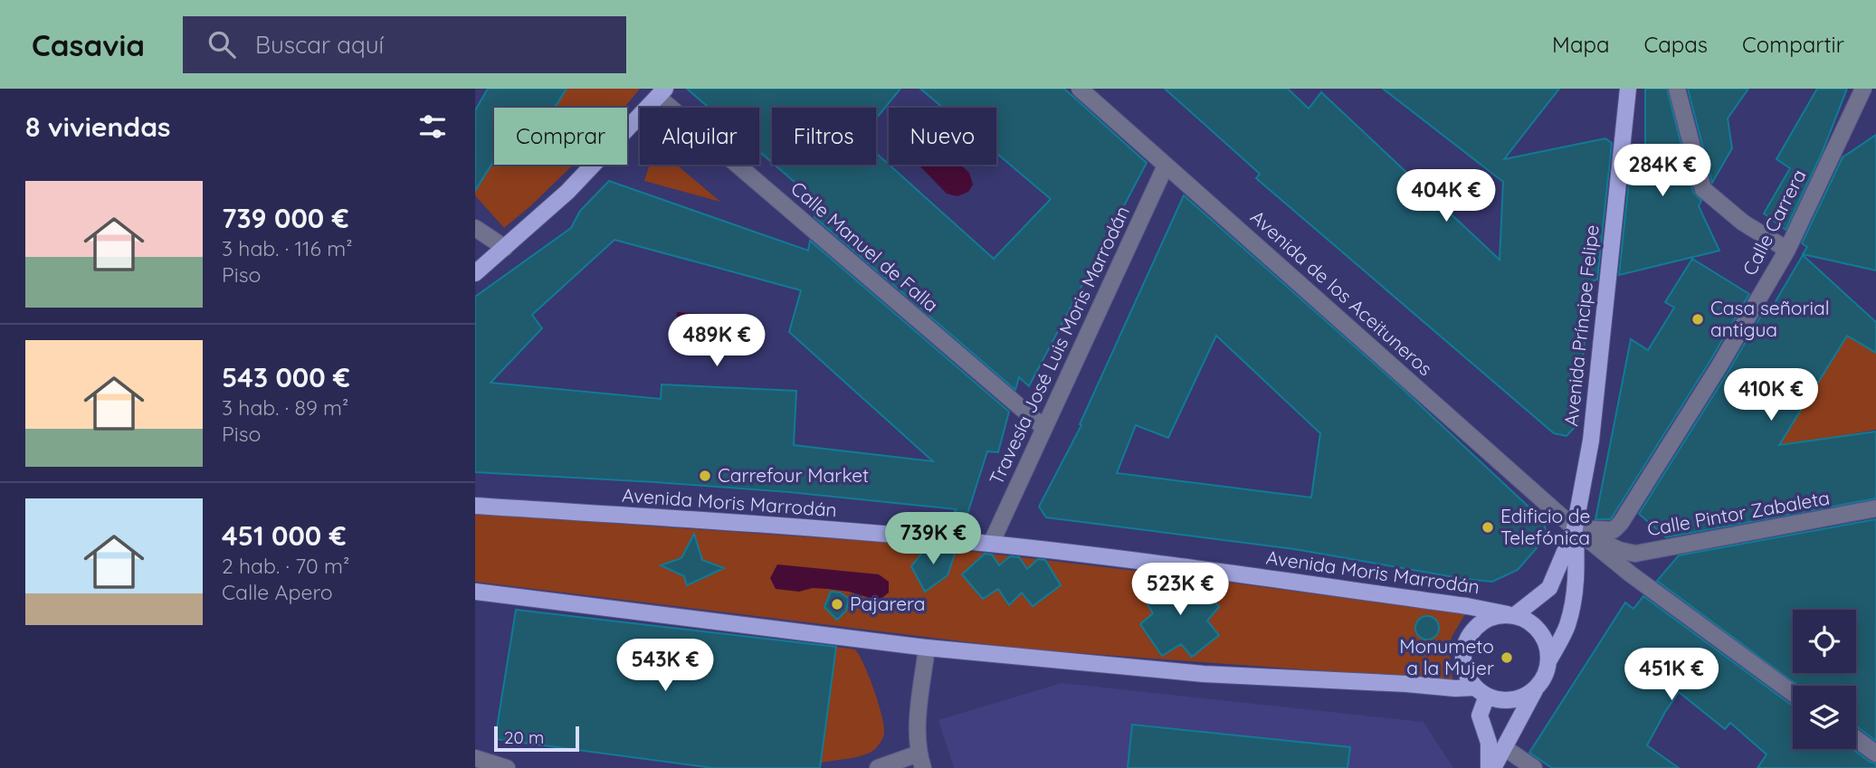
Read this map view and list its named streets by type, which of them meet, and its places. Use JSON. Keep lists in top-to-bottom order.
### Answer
{
  "streets": {
    "main road": ["Avenida Príncipe Felipe", "Avenida Moris Marrodán"],
    "street": [
      "Calle Carrera",
      "Calle Manuel de Falla",
      "Avenida de los Aceituneros",
      "Travesía José Luis Moris Marrodán",
      "Calle Pintor Zabaleta"
    ]
  },
  "crossings": [
    ["Calle Carrera", "Avenida de los Aceituneros"],
    ["Calle Carrera", "Avenida Príncipe Felipe"],
    ["Calle Carrera", "Calle Pintor Zabaleta"],
    ["Calle Manuel de Falla", "Travesía José Luis Moris Marrodán"],
    ["Avenida de los Aceituneros", "Avenida Príncipe Felipe"],
    ["Avenida de los Aceituneros", "Travesía José Luis Moris Marrodán"],
    ["Avenida de los Aceituneros", "Calle Pintor Zabaleta"],
    ["Avenida Príncipe Felipe", "Avenida Moris Marrodán"],
    ["Avenida Príncipe Felipe", "Calle Pintor Zabaleta"],
    ["Travesía José Luis Moris Marrodán", "Avenida Moris Marrodán"]
  ],
  "places": [
    "Casa señorial antigua",
    "Carrefour Market",
    "Edificio de Telefónica",
    "Pajarera",
    "Monumeto a la Mujer"
  ],
  "scale_bar": "20 m",
  "page": {
    "header": "Casavia",
    "search": "Buscar aquí",
    "nav": ["Mapa", "Capas", "Compartir"],
    "heading": "8 viviendas",
    "chip": [
      "Comprar",
      "Alquilar",
      "Filtros",
      "Nuevo"
    ],
    "price": [
      "284K €",
      "404K €",
      "489K €",
      "410K €",
      "739K €",
      "523K €",
      "543K €",
      "451K €"
    ],
    "list": [
      {
        "name": "739 000 €",
        "note": "3 hab. · 116 m² · Piso"
      },
      {
        "name": "543 000 €",
        "note": "3 hab. · 89 m² · Piso"
      },
      {
        "name": "451 000 €",
        "note": "2 hab. · 70 m² · Calle Apero"
      }
    ],
    "scale": "20 m"
  }
}
